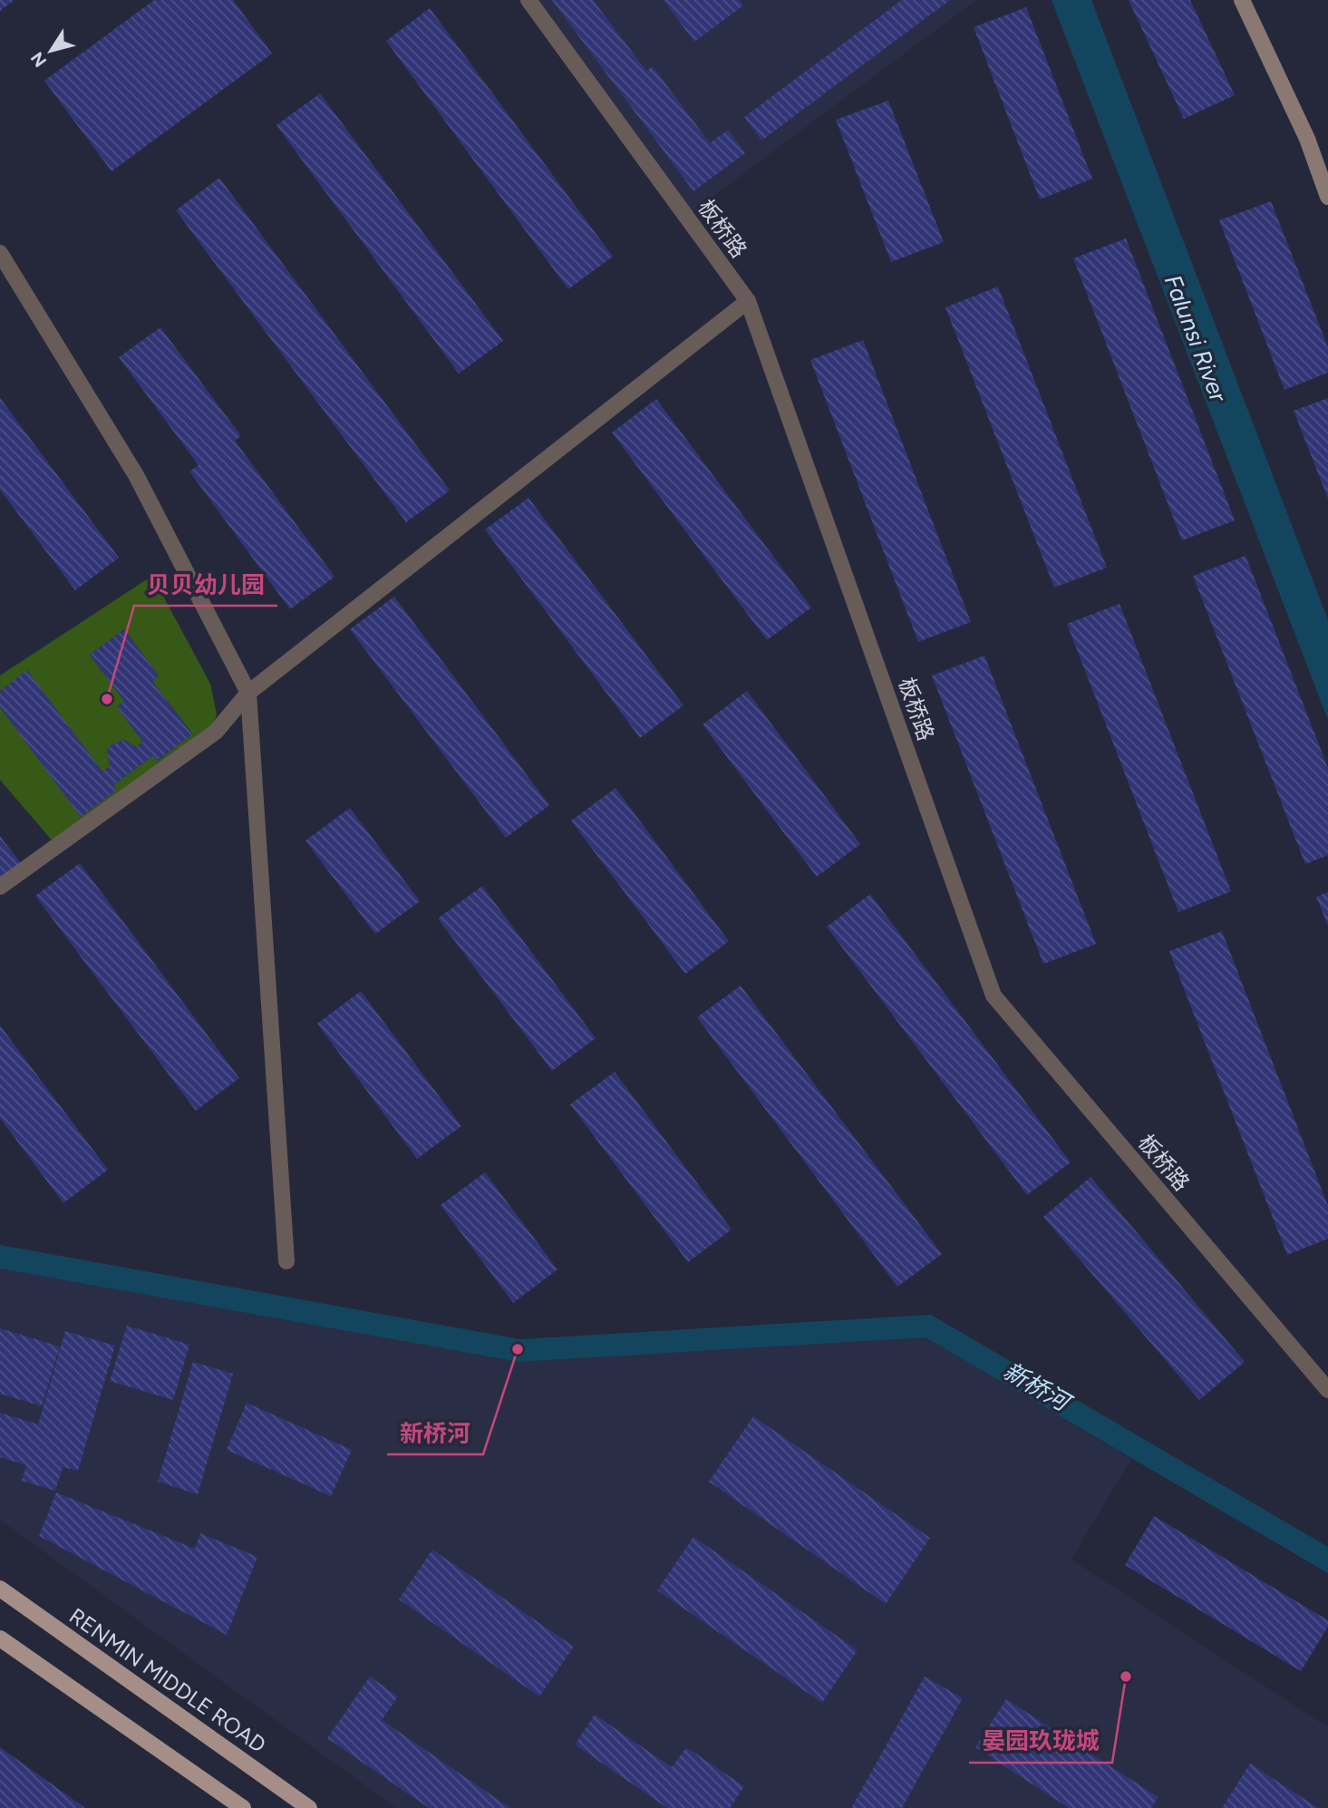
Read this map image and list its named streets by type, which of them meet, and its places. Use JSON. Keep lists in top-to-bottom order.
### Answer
{
  "streets": {
    "main road": ["RENMIN MIDDLE ROAD"],
    "street": ["板桥路"]
  },
  "water": ["Falunsi River", "新桥河"],
  "places": ["贝贝幼儿园", "新桥河", "晏园玖珑城"],
  "north": "bottom left"
}
